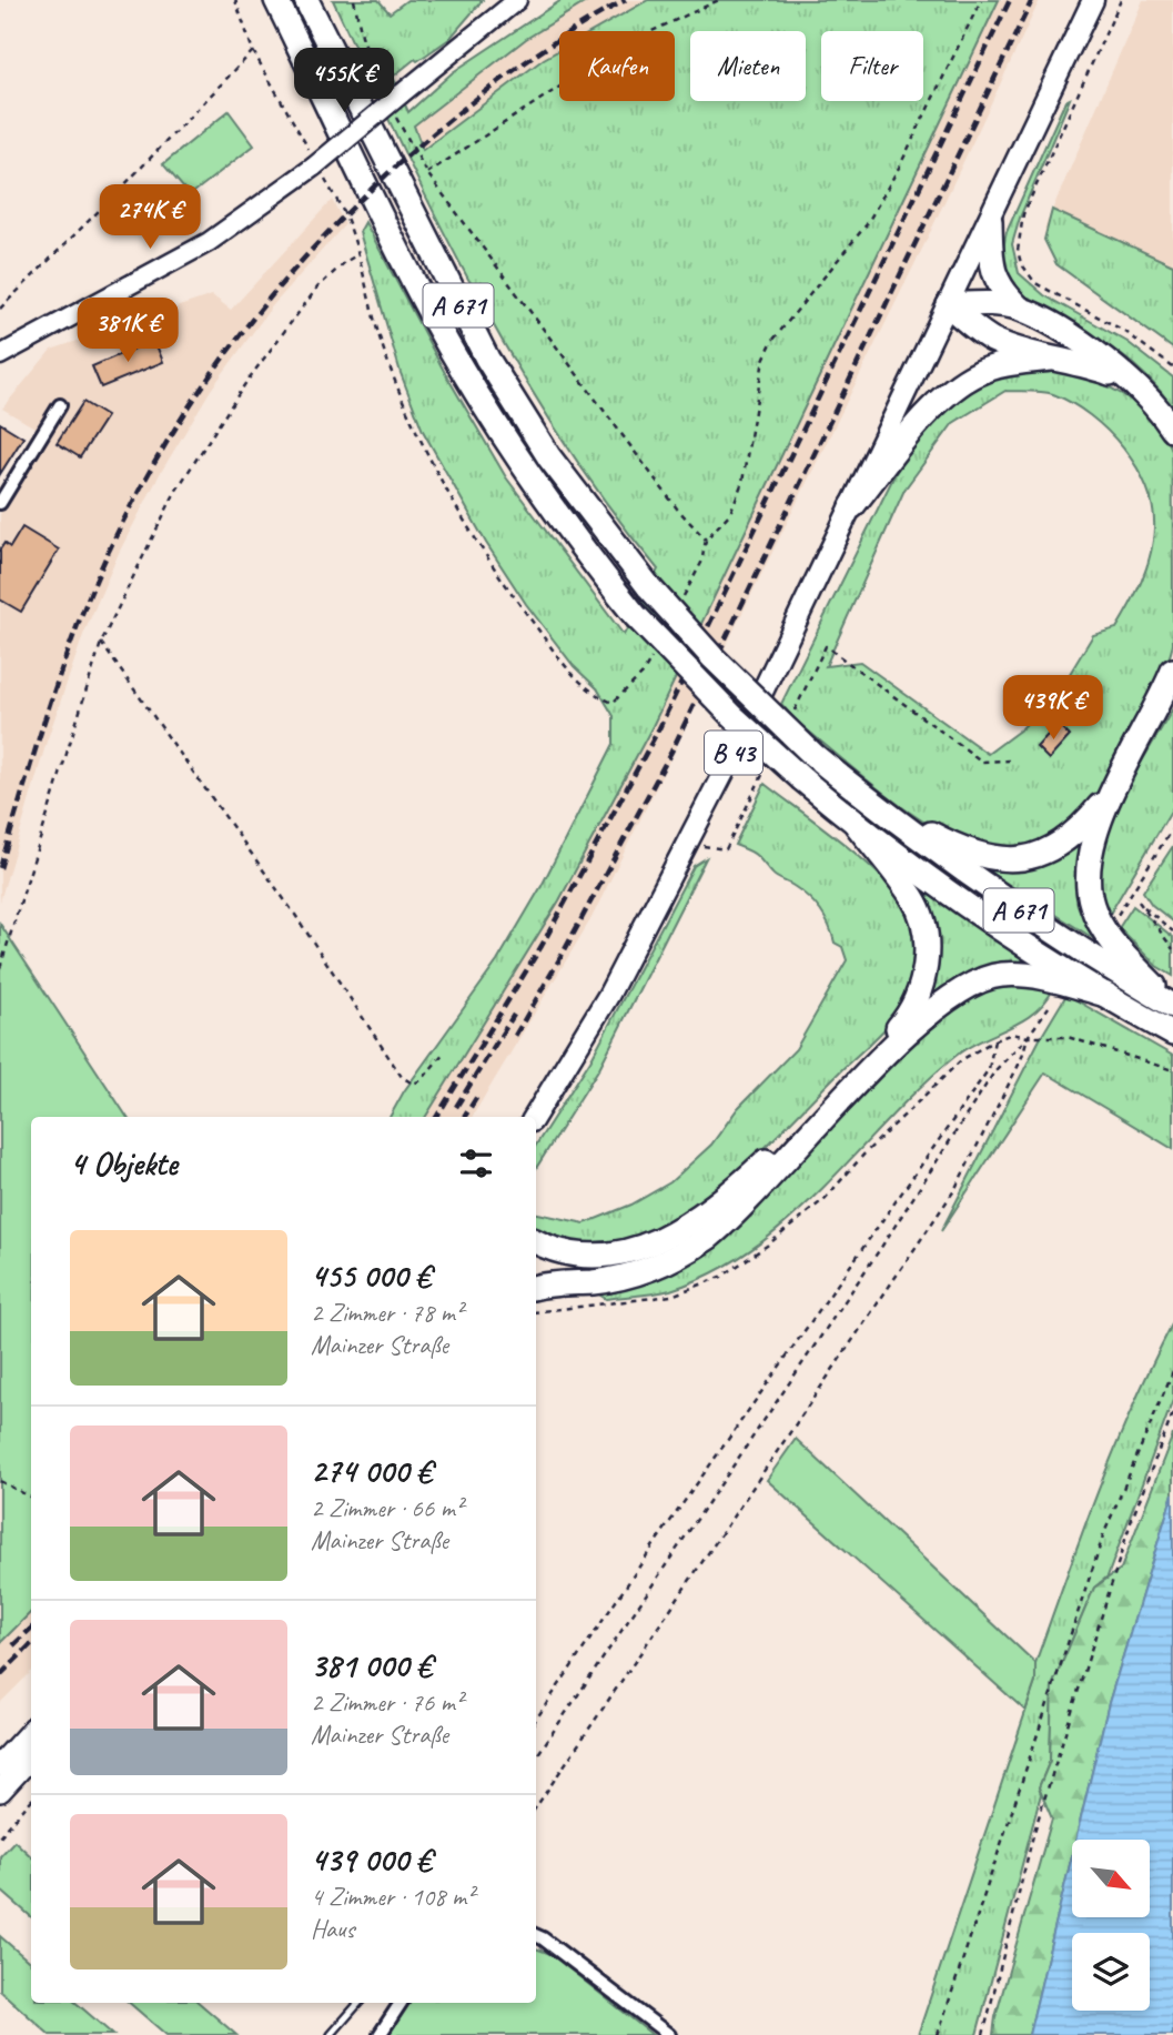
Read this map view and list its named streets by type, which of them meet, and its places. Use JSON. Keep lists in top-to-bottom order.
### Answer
{
  "streets": {
    "highway": ["A 671"],
    "main road": ["B 43"]
  },
  "north": "bottom right",
  "page": {
    "chip": ["Kaufen", "Mieten", "Filter"],
    "price": [
      "455K €",
      "274K €",
      "381K €",
      "439K €"
    ],
    "heading": "4 Objekte",
    "list": [
      {
        "name": "455 000 €",
        "note": "2 Zimmer · 78 m² · Mainzer Straße"
      },
      {
        "name": "274 000 €",
        "note": "2 Zimmer · 66 m² · Mainzer Straße"
      },
      {
        "name": "381 000 €",
        "note": "2 Zimmer · 76 m² · Mainzer Straße"
      },
      {
        "name": "439 000 €",
        "note": "4 Zimmer · 108 m² · Haus"
      }
    ]
  }
}
